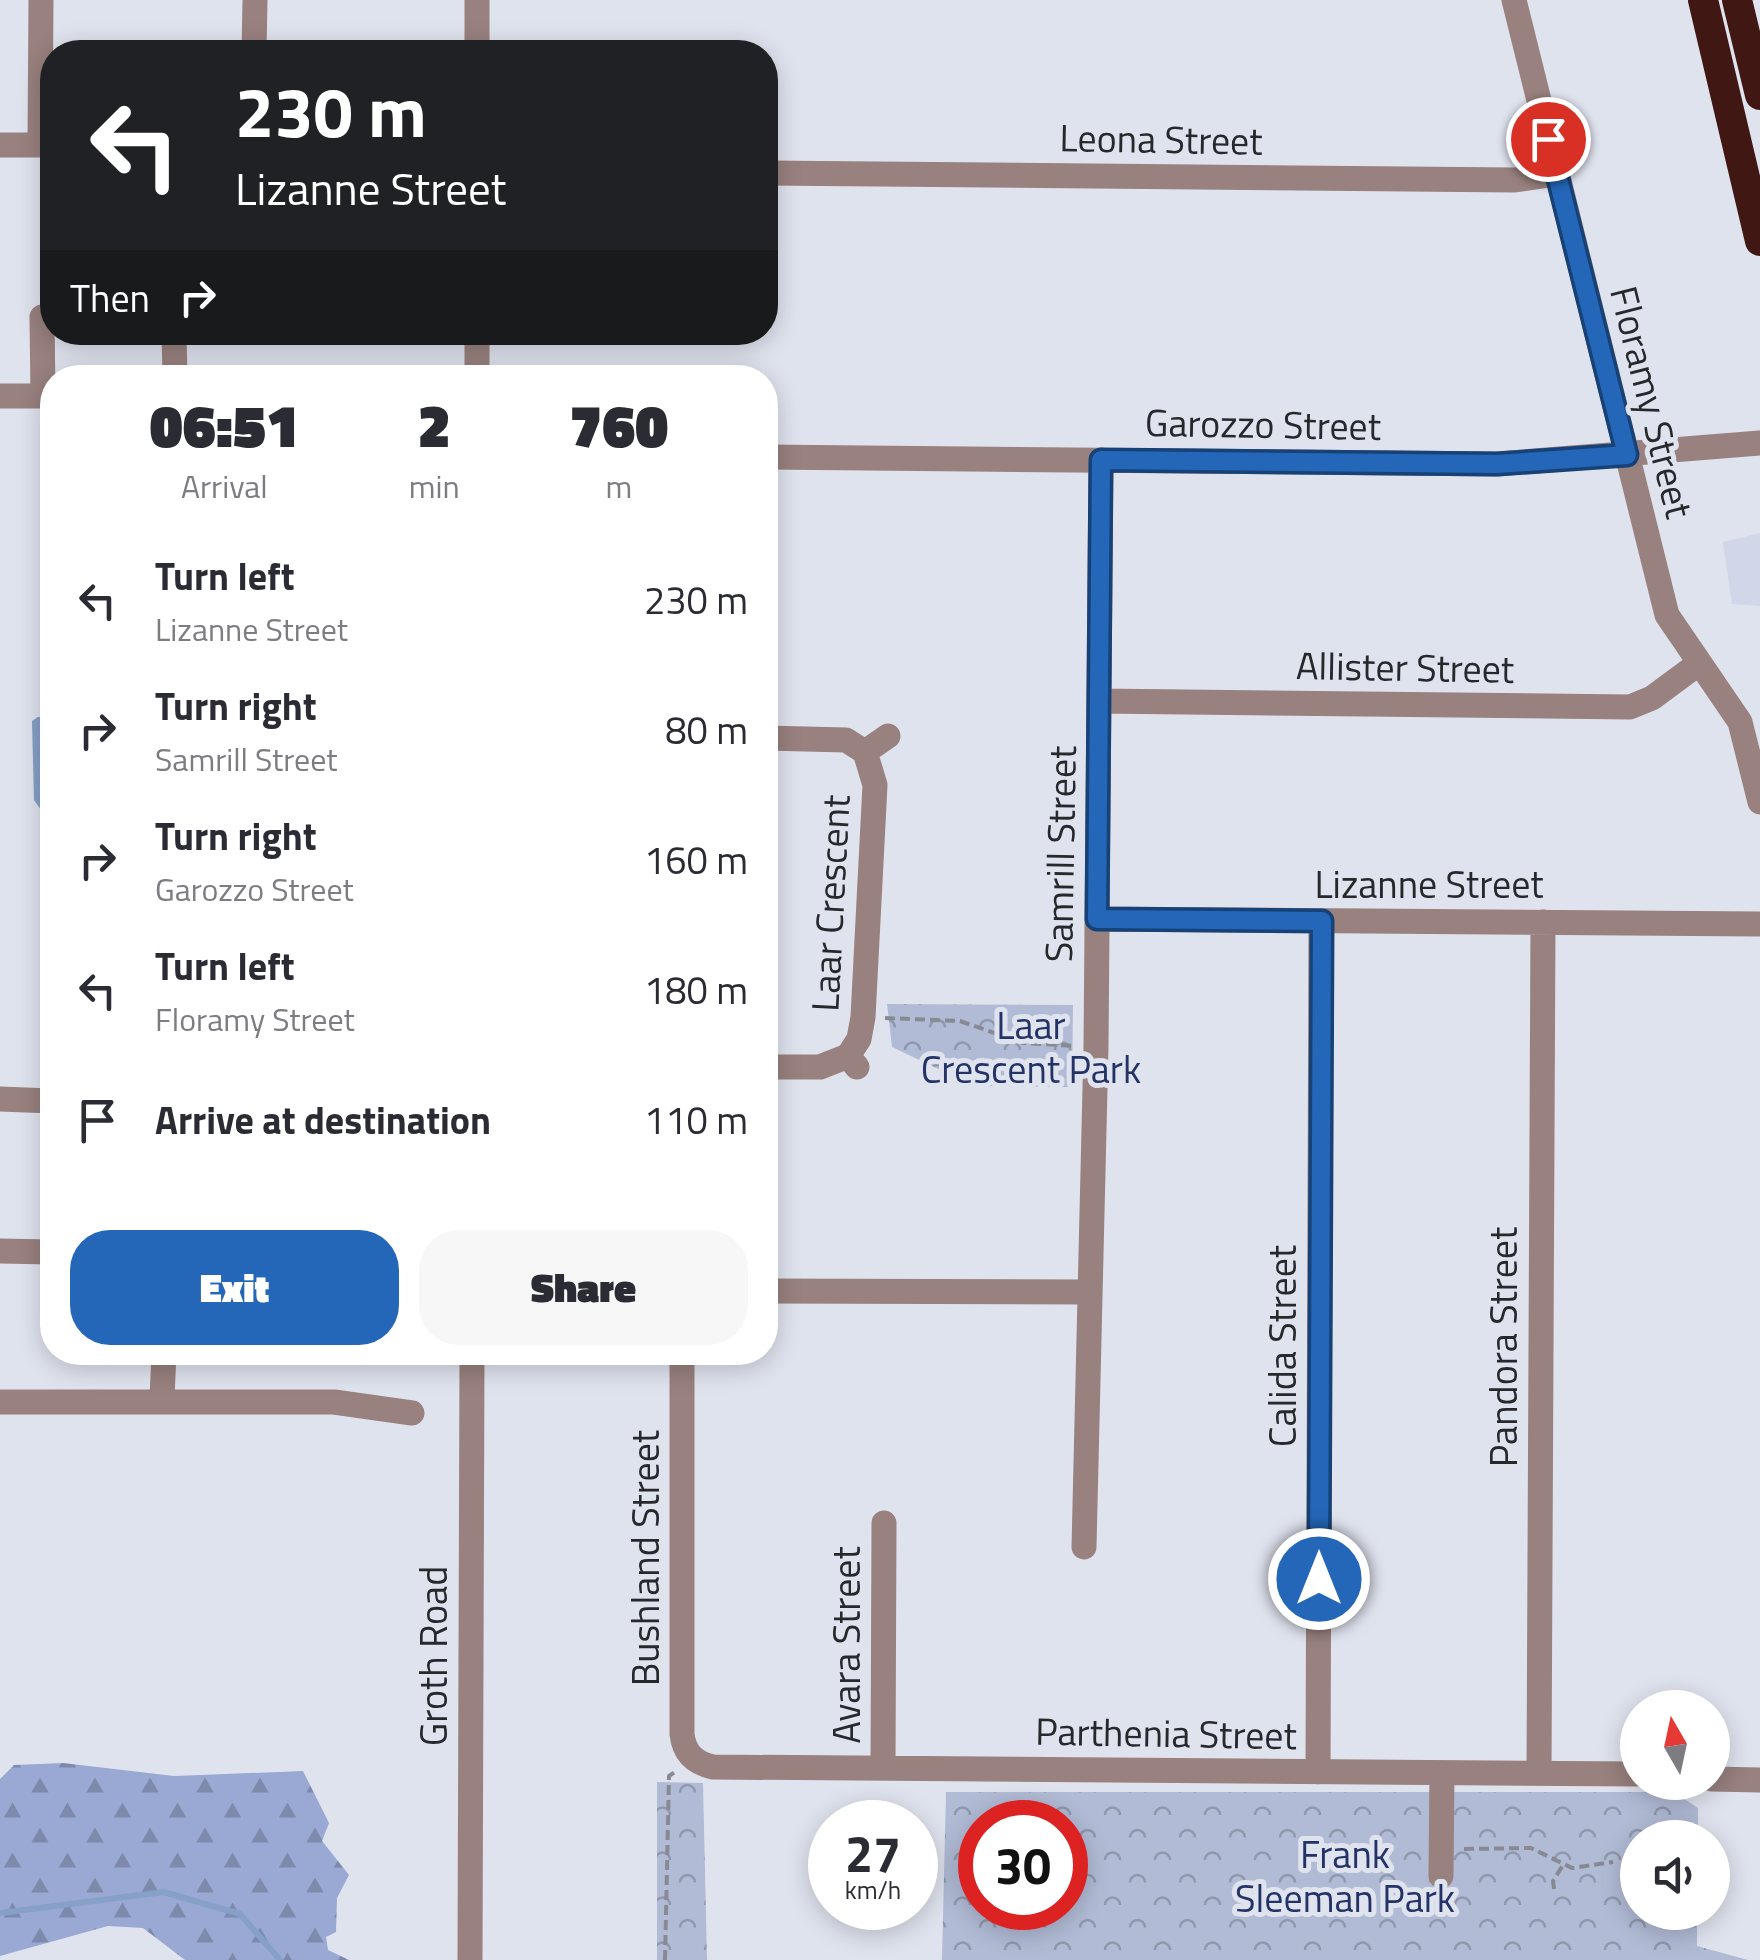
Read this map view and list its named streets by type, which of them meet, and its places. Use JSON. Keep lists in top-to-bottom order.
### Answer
{
  "streets": {
    "street": [
      "Leona Street",
      "Floramy Street",
      "Garozzo Street",
      "Allister Street",
      "Samrill Street",
      "Lizanne Street",
      "Laar Crescent",
      "Calida Street",
      "Pandora Street",
      "Bushland Street",
      "Avara Street",
      "Groth Road",
      "Parthenia Street"
    ]
  },
  "crossings": [
    ["Leona Street", "Floramy Street"],
    ["Floramy Street", "Garozzo Street"],
    ["Floramy Street", "Allister Street"],
    ["Garozzo Street", "Samrill Street"],
    ["Allister Street", "Samrill Street"],
    ["Samrill Street", "Lizanne Street"],
    ["Lizanne Street", "Calida Street"],
    ["Lizanne Street", "Pandora Street"],
    ["Calida Street", "Parthenia Street"],
    ["Pandora Street", "Parthenia Street"],
    ["Bushland Street", "Parthenia Street"],
    ["Avara Street", "Parthenia Street"]
  ],
  "parks": ["Laar Crescent Park", "Frank Sleeman Park"],
  "north": "top",
  "page": {
    "turn": ["230 m", "Lizanne Street"],
    "then": "Then",
    "eta": [
      "06:51",
      "Arrival",
      "2",
      "min",
      "760",
      "m"
    ],
    "list": [
      {
        "name": "Turn left",
        "note": "Lizanne Street",
        "value": "230 m"
      },
      {
        "name": "Turn right",
        "note": "Samrill Street",
        "value": "80 m"
      },
      {
        "name": "Turn right",
        "note": "Garozzo Street",
        "value": "160 m"
      },
      {
        "name": "Turn left",
        "note": "Floramy Street",
        "value": "180 m"
      },
      {
        "name": "Arrive at destination",
        "value": "110 m"
      }
    ],
    "buttons": ["Exit", "Share"],
    "speed": "27 km/h",
    "limit": "30"
  }
}
